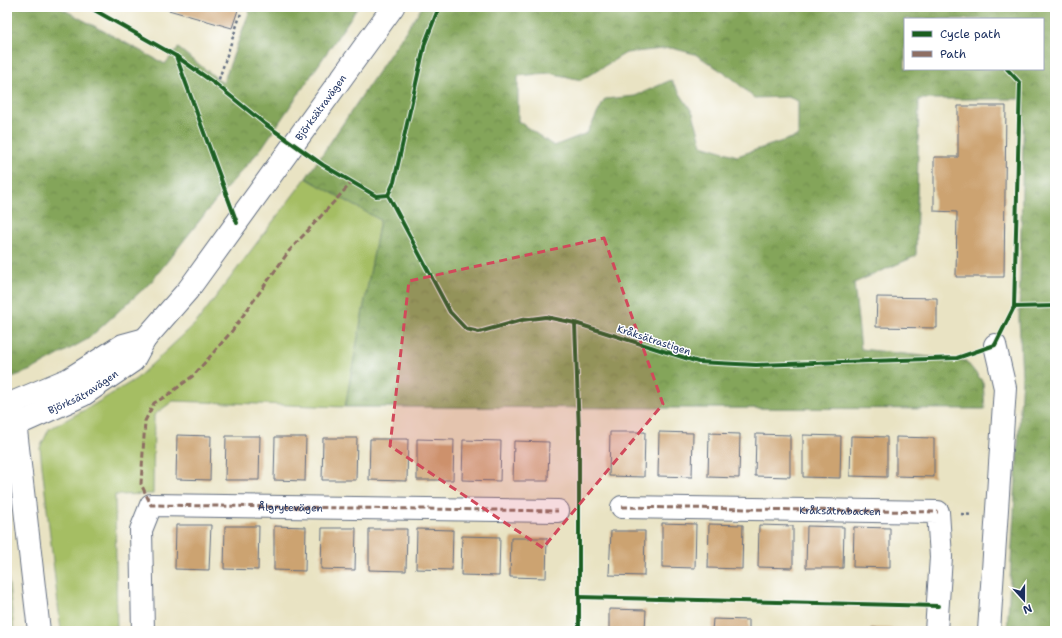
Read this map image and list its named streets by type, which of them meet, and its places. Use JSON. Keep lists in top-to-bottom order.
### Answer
{
  "streets": {
    "street": ["Björksätravägen", "Ålgrytevägen", "Kråksätrabacken"],
    "cycle path": ["Kråksätrastigen"]
  },
  "legend": ["Cycle path", "Path"],
  "north": "bottom"
}
